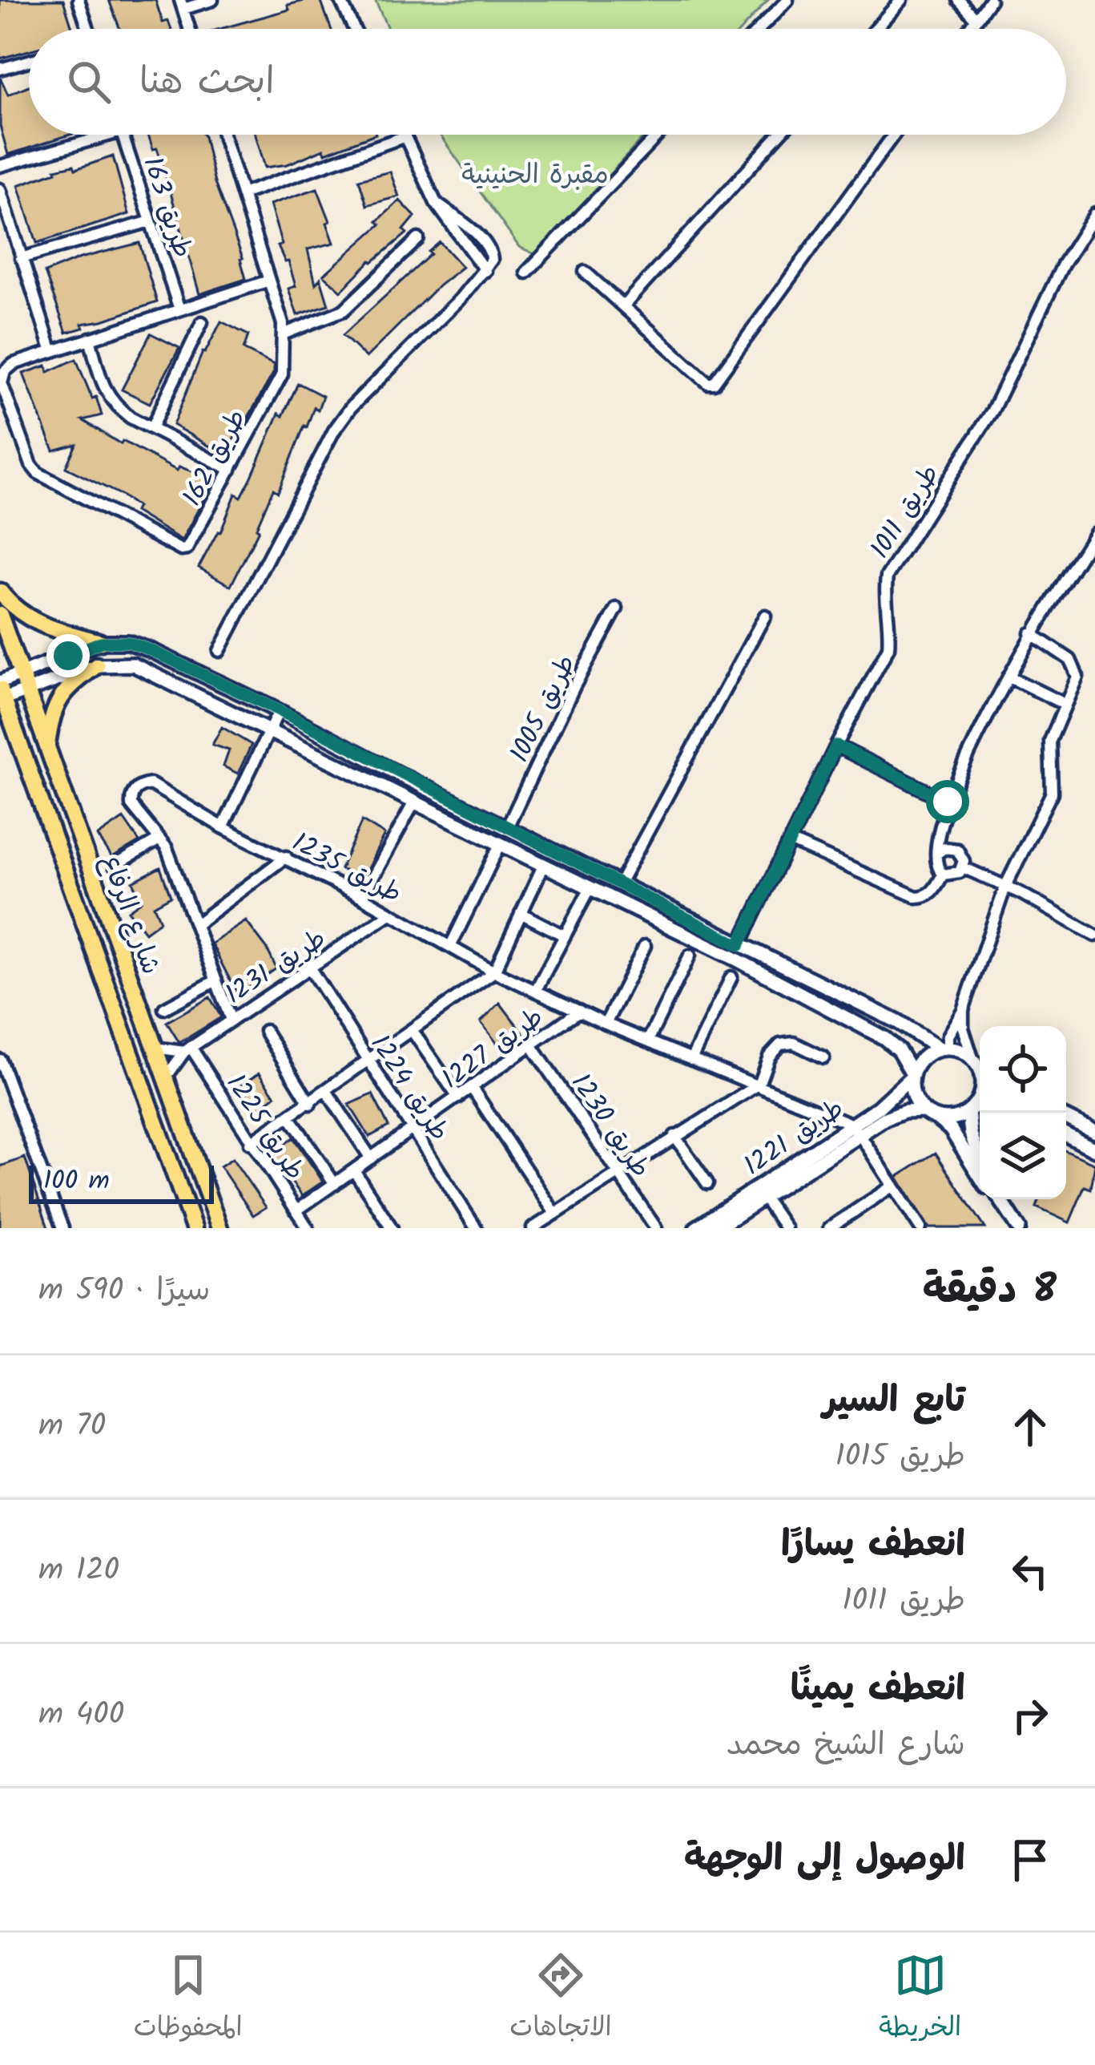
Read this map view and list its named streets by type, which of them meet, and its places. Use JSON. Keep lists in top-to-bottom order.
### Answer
{
  "streets": {
    "main road": ["شارع الرفاع"],
    "street": [
      "طريق 163",
      "طريق 162",
      "طريق 1011",
      "طريق 1005",
      "طريق 1235",
      "طريق 1231",
      "طريق 1227",
      "طريق 1224",
      "طريق 1230",
      "طريق 1225",
      "طريق 1221"
    ]
  },
  "crossings": [
    ["طريق 1235", "طريق 1231"],
    ["طريق 1235", "طريق 1227"],
    ["طريق 1235", "طريق 1221"],
    ["شارع الرفاع", "طريق 1231"],
    ["طريق 1231", "طريق 1224"],
    ["طريق 1231", "طريق 1225"],
    ["طريق 1227", "طريق 1224"],
    ["طريق 1227", "طريق 1230"],
    ["طريق 1227", "طريق 1225"]
  ],
  "parks": ["مقبرة الحنينية"],
  "scale_bar": "100 m",
  "page": {
    "search": "ابحث هنا",
    "scale": "100 m",
    "heading": ["8 دقيقة", "سيرًا · 590 m"],
    "list": [
      ["تابع السير", "طريق 1015", "70 m"],
      ["انعطف يسارًا", "طريق 1011", "120 m"],
      ["انعطف يمينًا", "شارع الشيخ محمد", "400 m"],
      "الوصول إلى الوجهة"
    ],
    "nav": ["الخريطة", "الاتجاهات", "المحفوظات"]
  }
}
